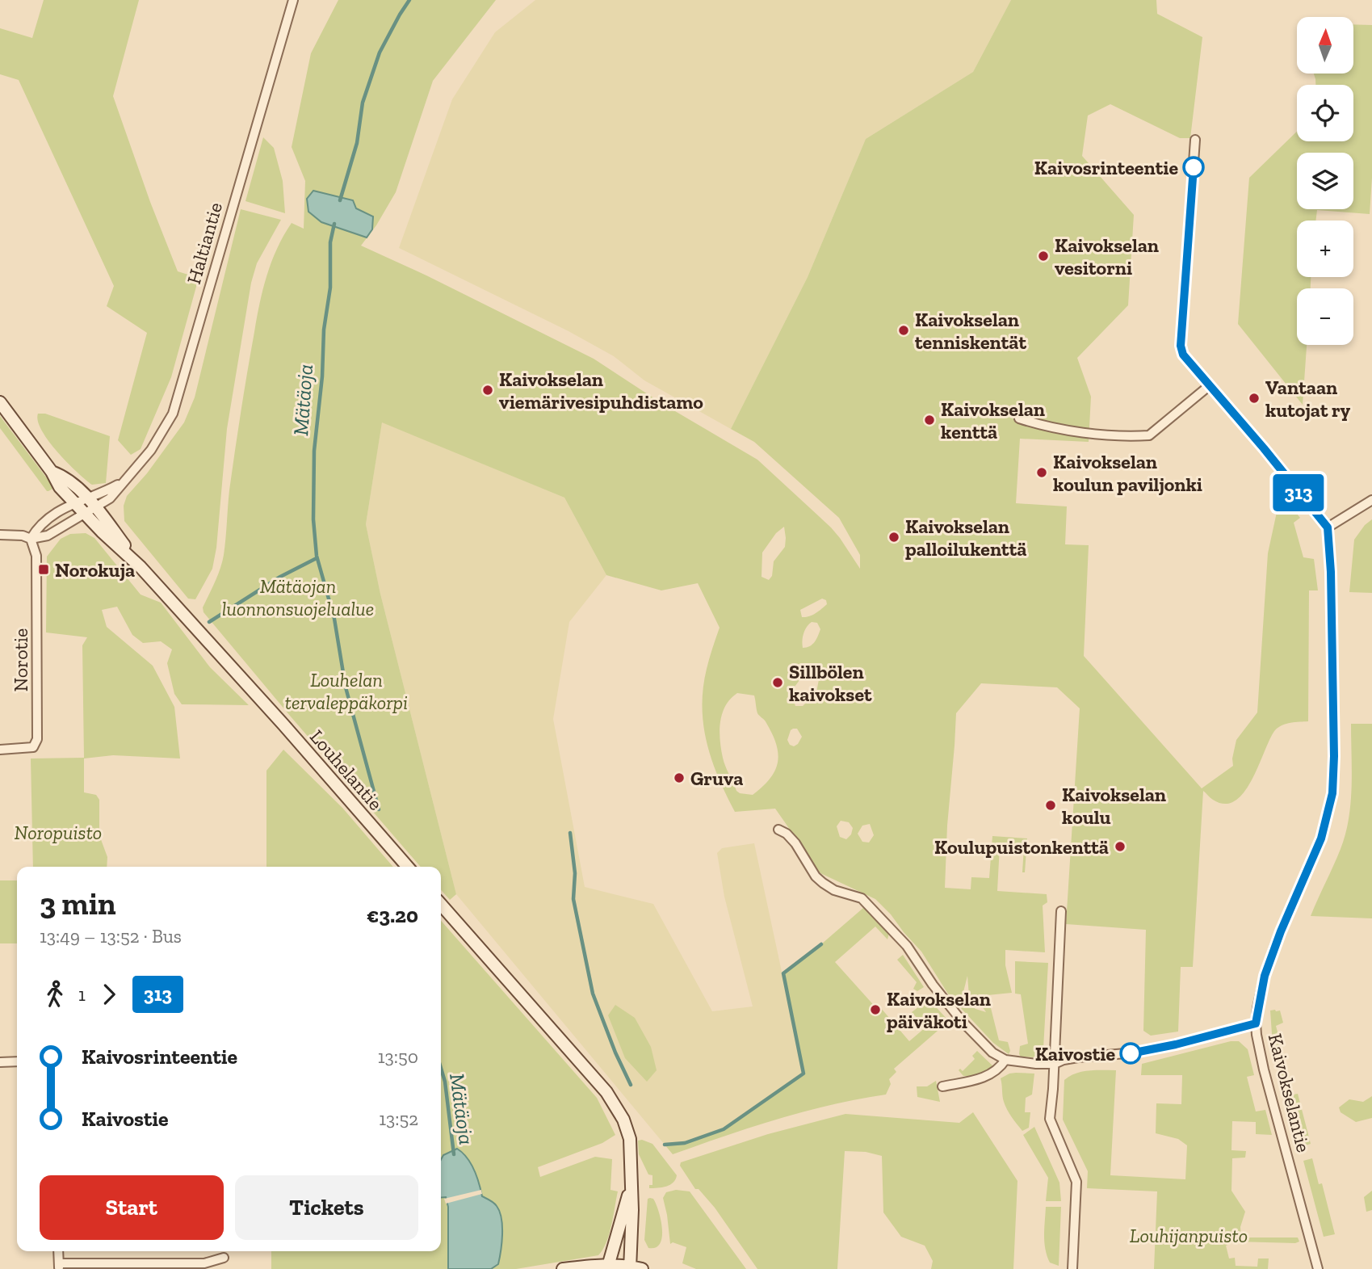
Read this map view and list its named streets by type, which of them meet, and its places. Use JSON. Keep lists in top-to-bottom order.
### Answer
{
  "streets": {
    "main road": ["Louhelantie"],
    "street": ["Haltiantie", "Norotie", "Kaivokselantie"]
  },
  "crossings": [
    ["Haltiantie", "Louhelantie"]
  ],
  "water": ["Mätäoja"],
  "parks": [
    "Mätäojan luonnonsuojelualue",
    "Louhelan tervaleppäkorpi",
    "Noropuisto",
    "Louhijanpuisto"
  ],
  "places": {
    "other": [
      "Kaivosrinteentie",
      "Kaivokselan vesitorni",
      "Kaivokselan tenniskentät",
      "Kaivokselan viemärivesipuhdistamo",
      "Vantaan kutojat ry",
      "Kaivokselan kenttä",
      "Kaivokselan koulun paviljonki",
      "Kaivokselan palloilukenttä",
      "Sillbölen kaivokset",
      "Gruva",
      "Kaivokselan koulu",
      "Koulupuistonkenttä",
      "Kaivokselan päiväkoti",
      "Kaivostie"
    ],
    "transit": ["Norokuja"]
  },
  "lines": ["bus line 313"],
  "north": "top",
  "page": {
    "on_map": "313",
    "map_buttons": ["+", "−"],
    "heading": ["3 min", "13:49 – 13:52 · Bus", "€3.20"],
    "legs": ["1", "313"],
    "list": [
      {
        "name": "Kaivosrinteentie",
        "value": "13:50"
      },
      {
        "name": "Kaivostie",
        "value": "13:52"
      }
    ],
    "buttons": ["Start", "Tickets"]
  }
}
